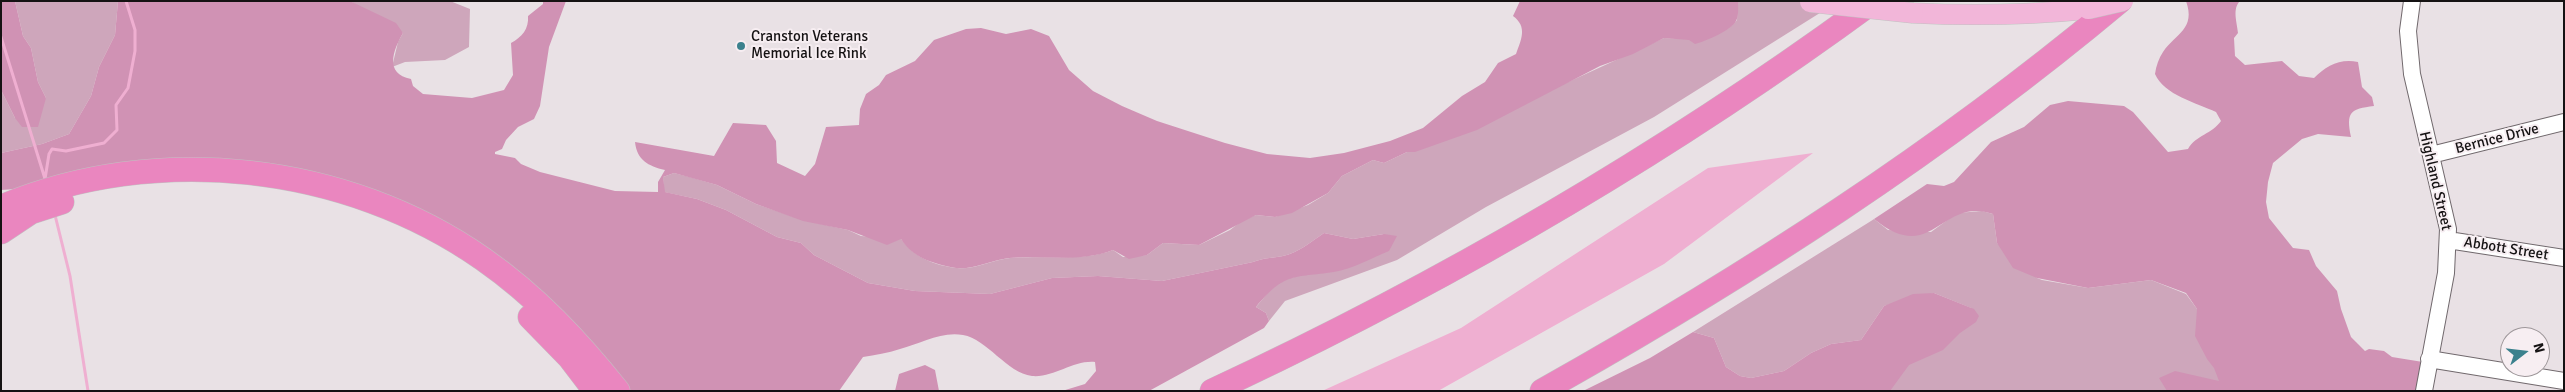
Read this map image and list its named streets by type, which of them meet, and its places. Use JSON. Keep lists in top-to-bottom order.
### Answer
{
  "streets": {
    "street": ["Bernice Drive", "Highland Street", "Abbott Street"]
  },
  "crossings": [
    ["Bernice Drive", "Highland Street"],
    ["Highland Street", "Abbott Street"]
  ],
  "places": ["Cranston Veterans Memorial Ice Rink"],
  "north": "right"
}
